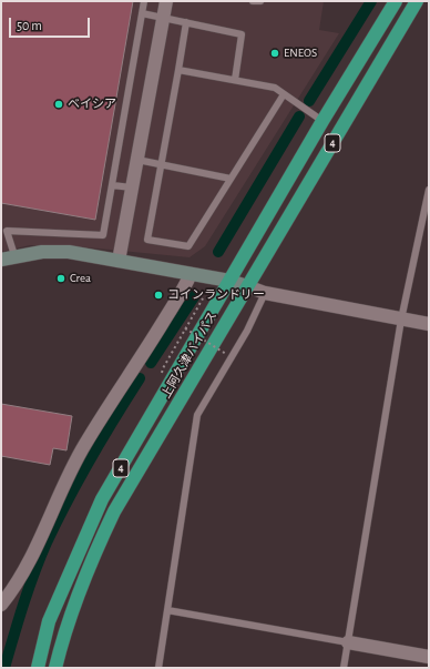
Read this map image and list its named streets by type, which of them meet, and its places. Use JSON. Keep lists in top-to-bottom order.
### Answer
{
  "streets": {
    "highway": ["4", "上阿久津バイパス"]
  },
  "places": [
    "ENEOS",
    "ベイシア",
    "Crea",
    "コインランドリー"
  ],
  "scale_bar": "50 m"
}
